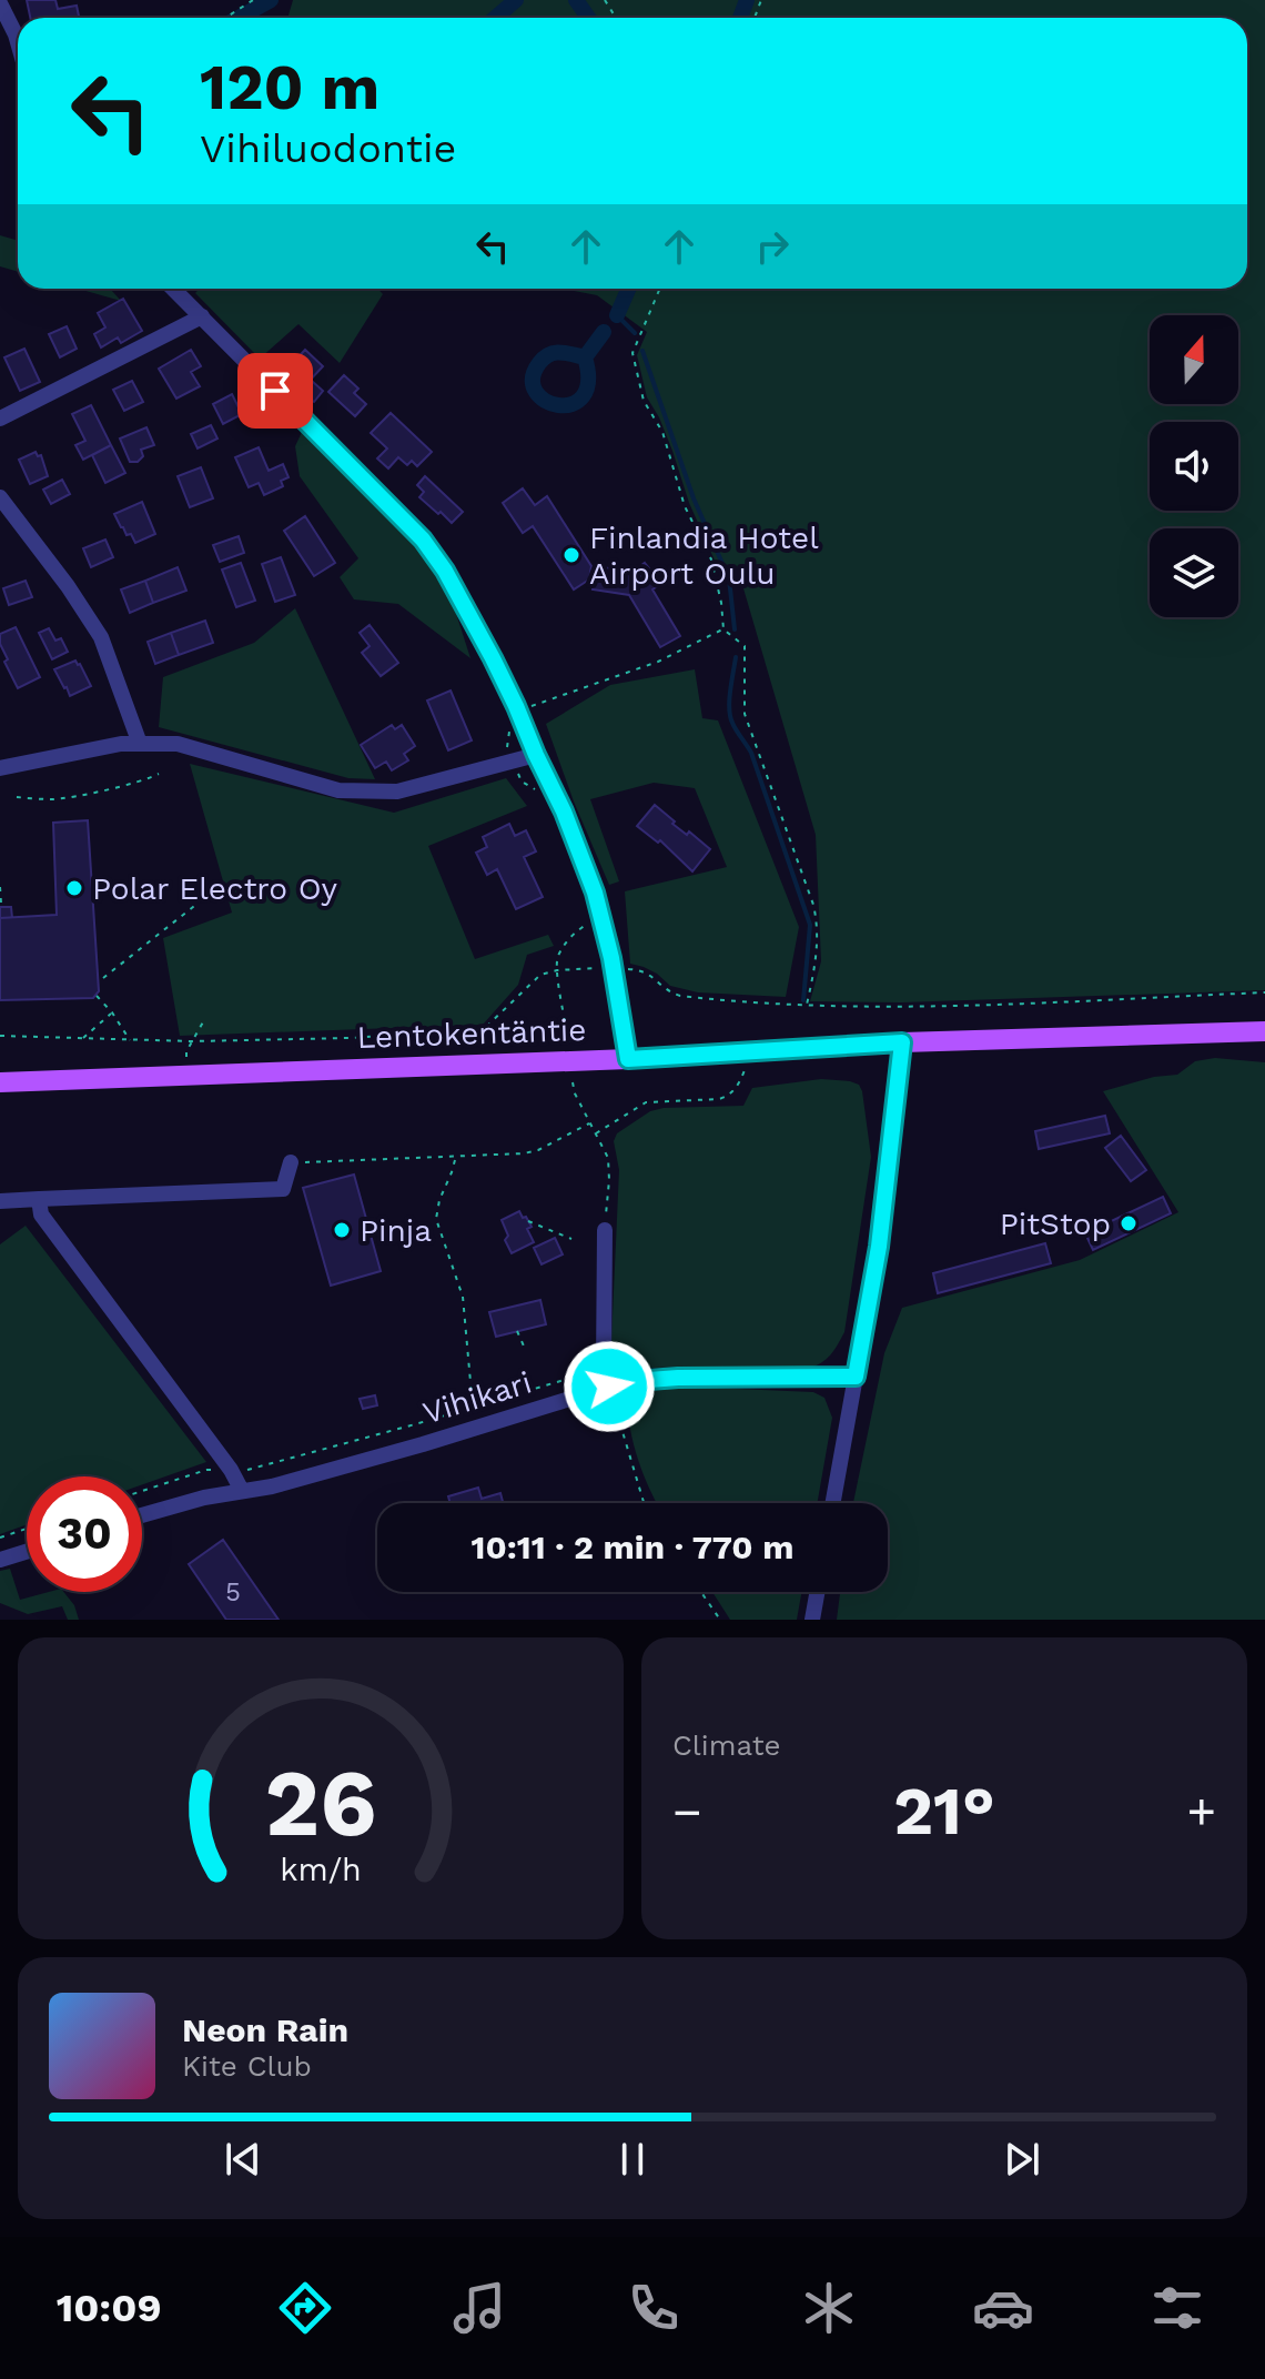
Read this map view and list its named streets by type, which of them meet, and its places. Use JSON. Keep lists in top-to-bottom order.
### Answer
{
  "streets": {
    "main road": ["Lentokentäntie"],
    "street": ["Vihikari"]
  },
  "places": [
    "Finlandia Hotel Airport Oulu",
    "Polar Electro Oy",
    "PitStop",
    "Pinja"
  ],
  "house_numbers": ["5"],
  "north": "top",
  "page": {
    "turn": ["120 m", "Vihiluodontie"],
    "limit": "30",
    "trip": "10:11 · 2 min · 770 m",
    "tile": "Climate",
    "heat": ["−", "21°", "+"],
    "song": ["Neon Rain", "Kite Club"],
    "tabs": "10:09",
    "gauge": ["26", "km/h"]
  }
}
